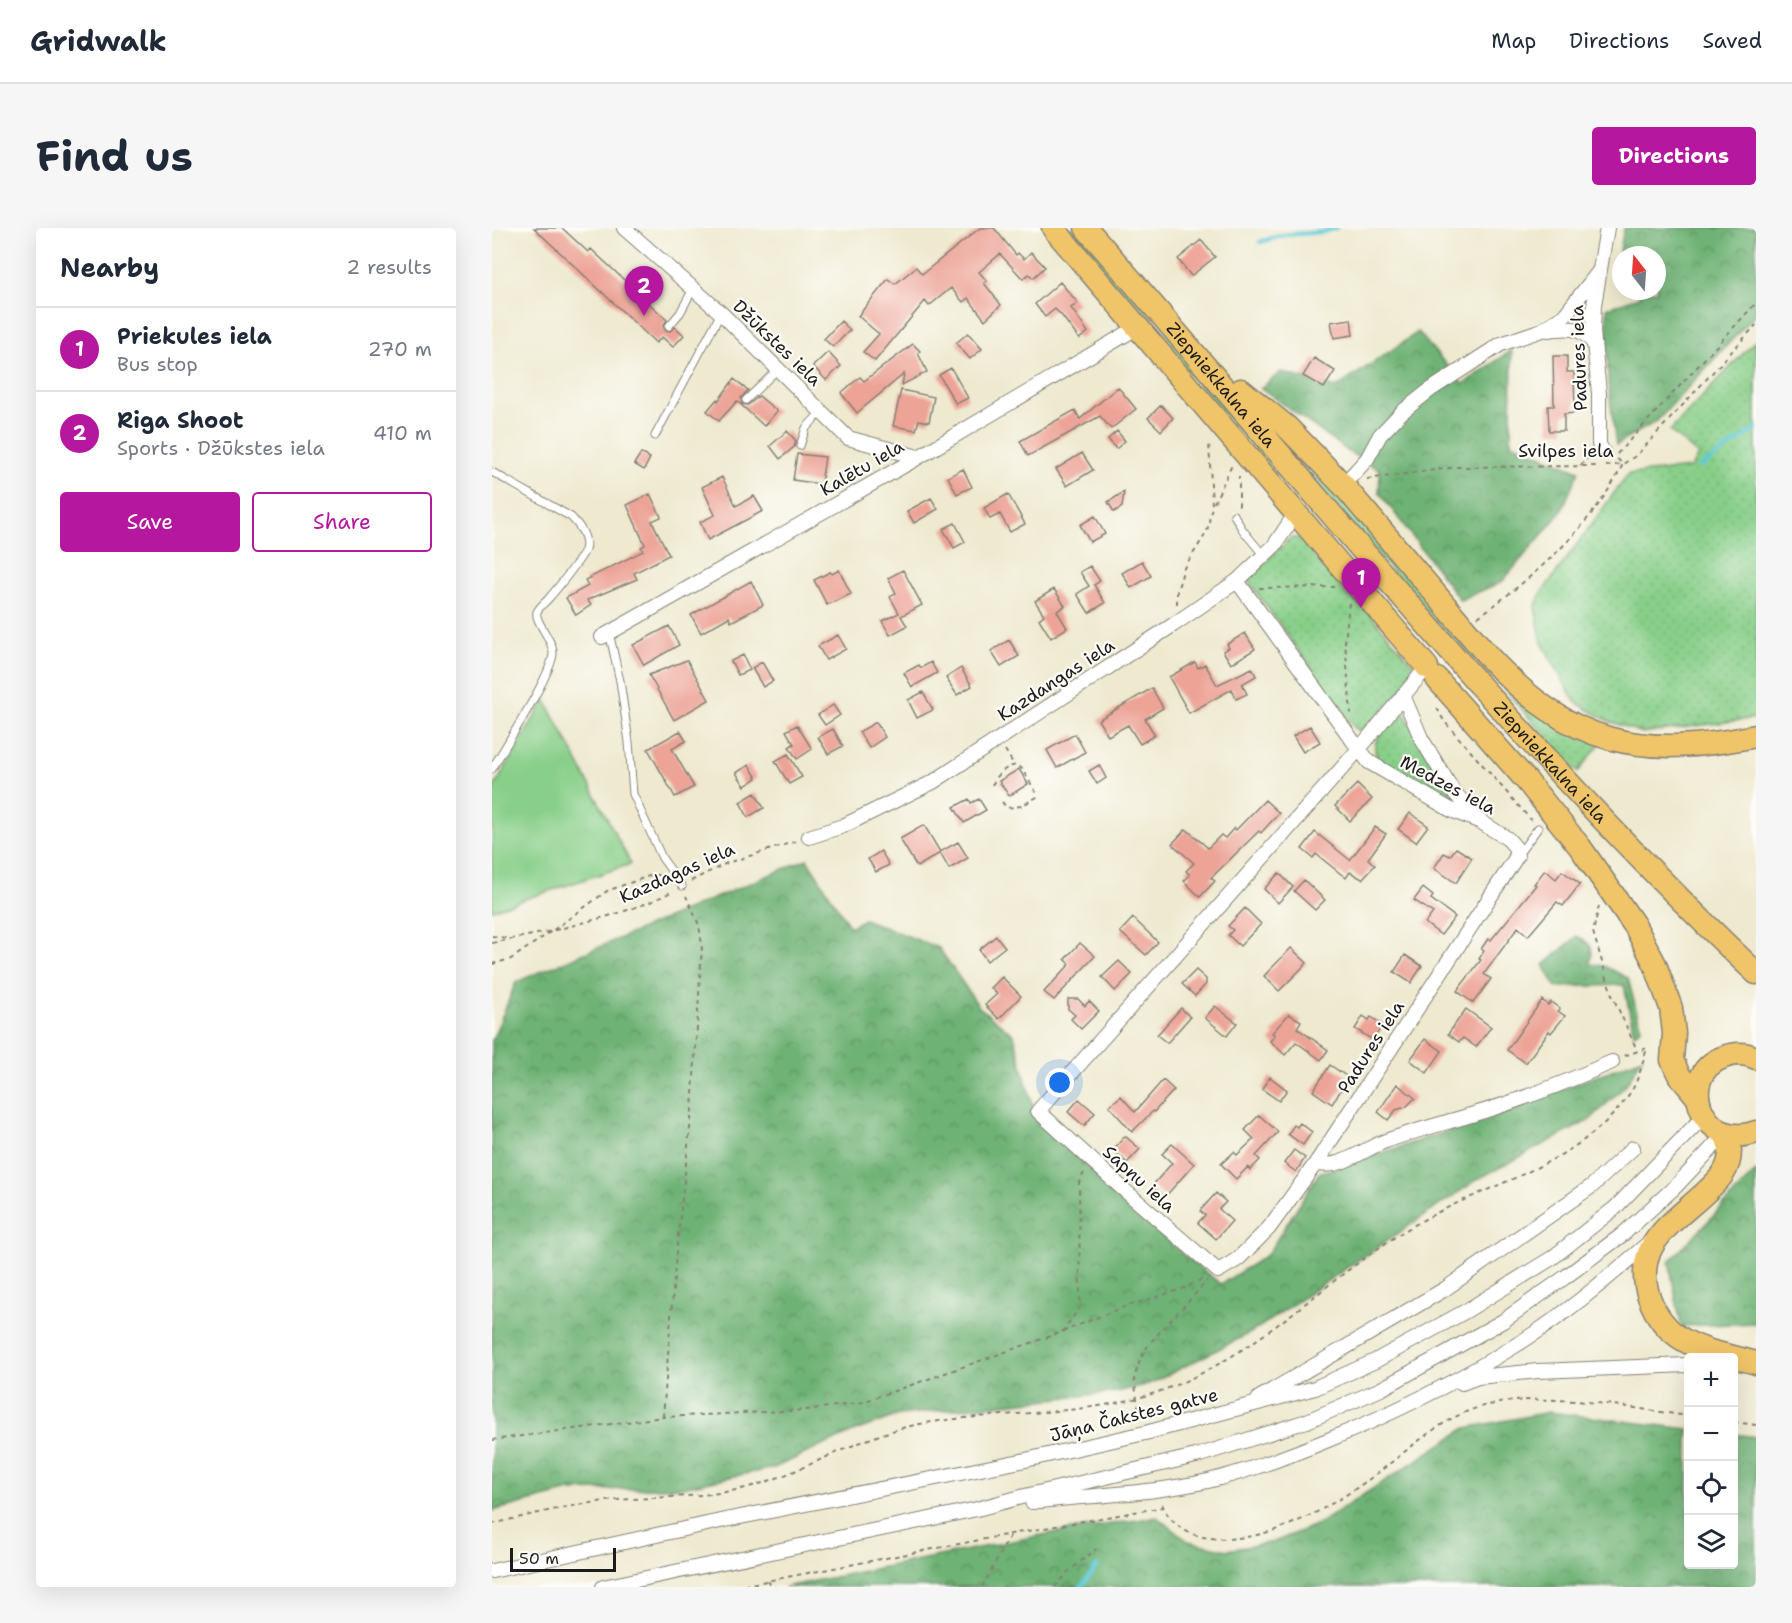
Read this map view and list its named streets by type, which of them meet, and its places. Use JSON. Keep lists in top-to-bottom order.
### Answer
{
  "streets": {
    "highway": ["Ziepniekkalna iela"],
    "street": [
      "Džūkstes iela",
      "Padures iela",
      "Kalētu iela",
      "Kazdangas iela",
      "Medzes iela",
      "Sapņu iela",
      "Jāņa Čakstes gatve"
    ],
    "path": ["Svilpes iela", "Kazdagas iela"]
  },
  "crossings": [
    ["Džūkstes iela", "Kalētu iela"],
    ["Padures iela", "Svilpes iela"],
    ["Padures iela", "Medzes iela"],
    ["Padures iela", "Sapņu iela"],
    ["Ziepniekkalna iela", "Kalētu iela"],
    ["Ziepniekkalna iela", "Kazdangas iela"],
    ["Ziepniekkalna iela", "Jāņa Čakstes gatve"],
    ["Kazdangas iela", "Medzes iela"],
    ["Kazdangas iela", "Kazdagas iela"],
    ["Medzes iela", "Sapņu iela"]
  ],
  "scale_bar": "50 m",
  "north": "top",
  "page": {
    "header": "Gridwalk",
    "nav": ["Map", "Directions", "Saved"],
    "buttons": [
      "Directions",
      ["Save", "Share"]
    ],
    "title": "Find us",
    "heading": ["Nearby", "2 results"],
    "pins": ["2", "1"],
    "list": [
      {
        "mark": "1",
        "name": "Priekules iela",
        "note": "Bus stop",
        "value": "270 m"
      },
      {
        "mark": "2",
        "name": "Riga Shoot",
        "note": "Sports · Džūkstes iela",
        "value": "410 m"
      }
    ],
    "map_buttons": ["+", "−"],
    "scale": "50 m"
  }
}
